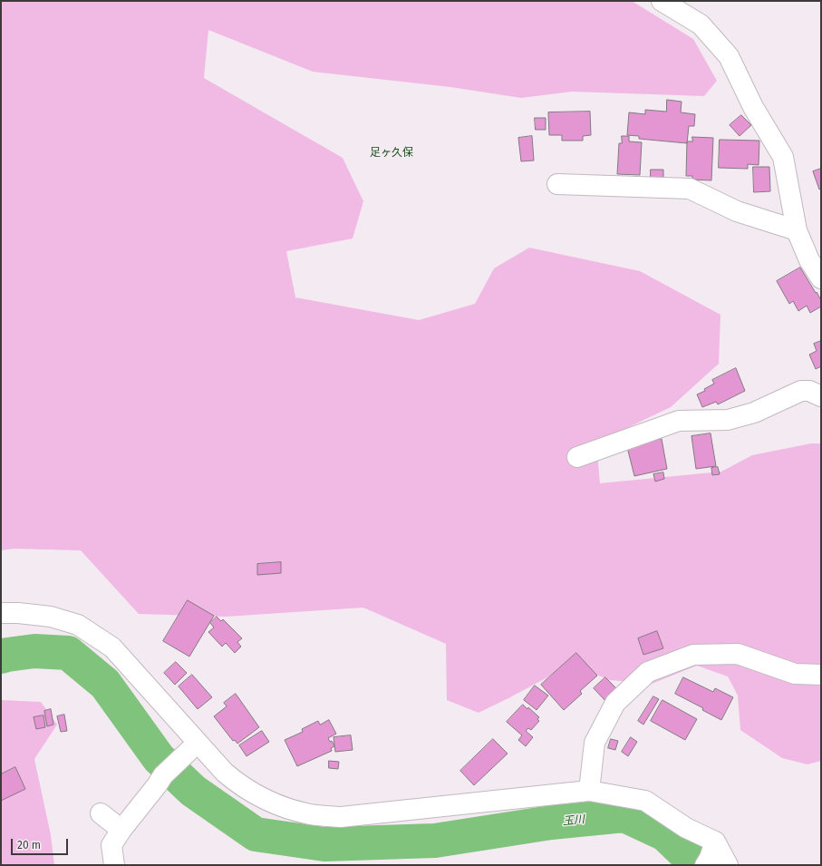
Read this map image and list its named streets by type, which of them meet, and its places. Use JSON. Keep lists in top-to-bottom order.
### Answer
{
  "districts": ["足ヶ久保"],
  "water": ["玉川"],
  "scale_bar": "20 m"
}
